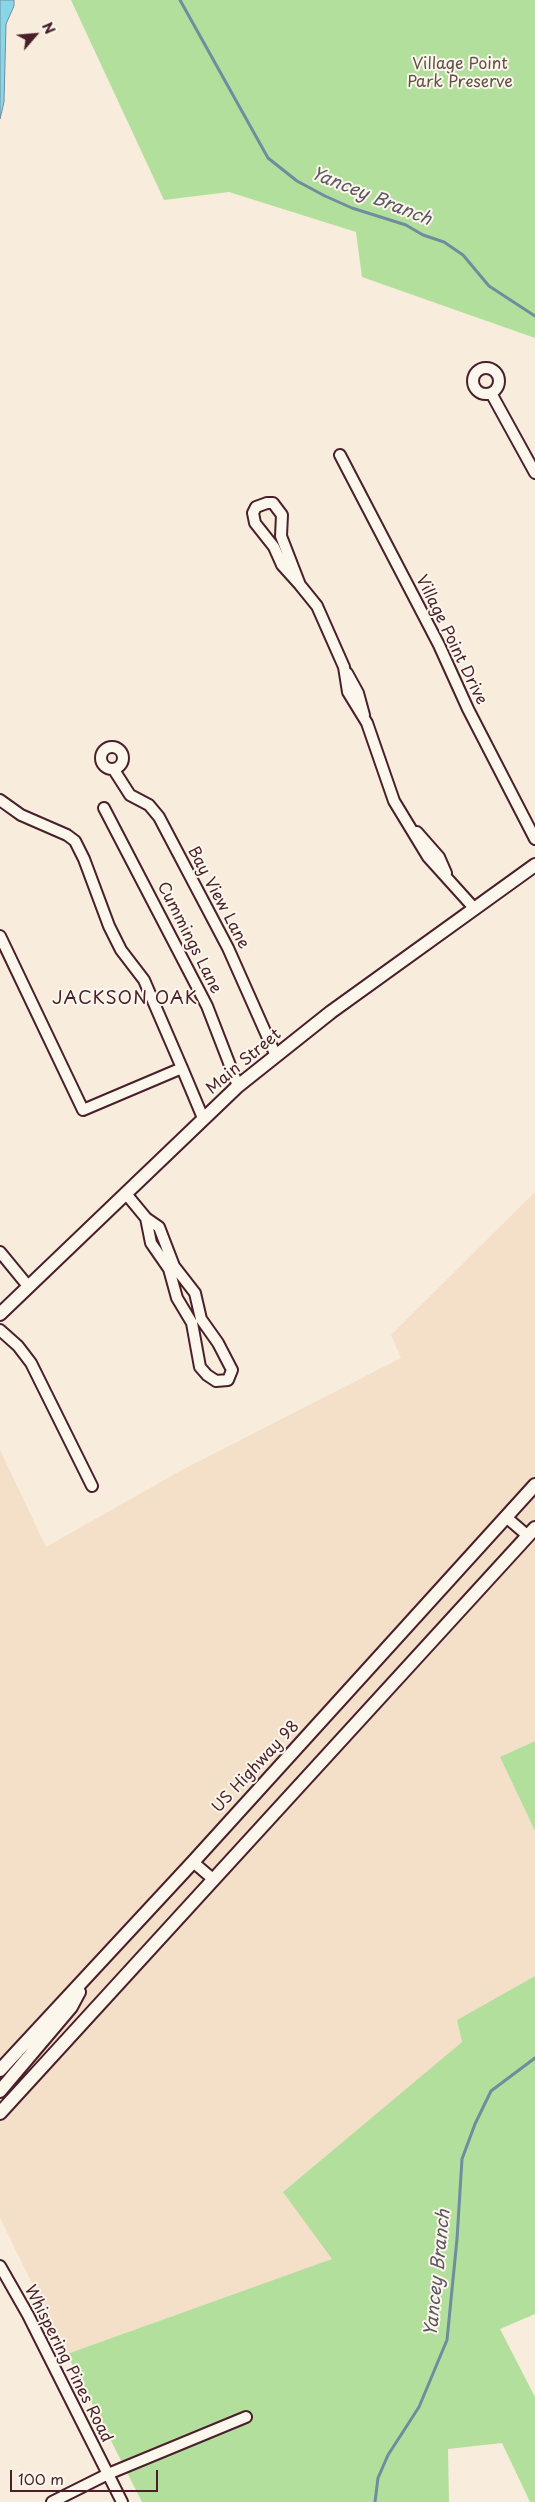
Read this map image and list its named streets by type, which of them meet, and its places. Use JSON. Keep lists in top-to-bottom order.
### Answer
{
  "streets": {
    "main road": ["Main Street", "US Highway 98"],
    "street": [
      "Village Point Drive",
      "Bay View Lane",
      "Cummings Lane",
      "Whispering Pines Road"
    ]
  },
  "crossings": [
    ["Bay View Lane", "Main Street"],
    ["Cummings Lane", "Main Street"]
  ],
  "districts": ["JACKSON OAK"],
  "water": ["Yancey Branch"],
  "parks": ["Village Point Park Preserve"],
  "scale_bar": "100 m",
  "north": "top right"
}
